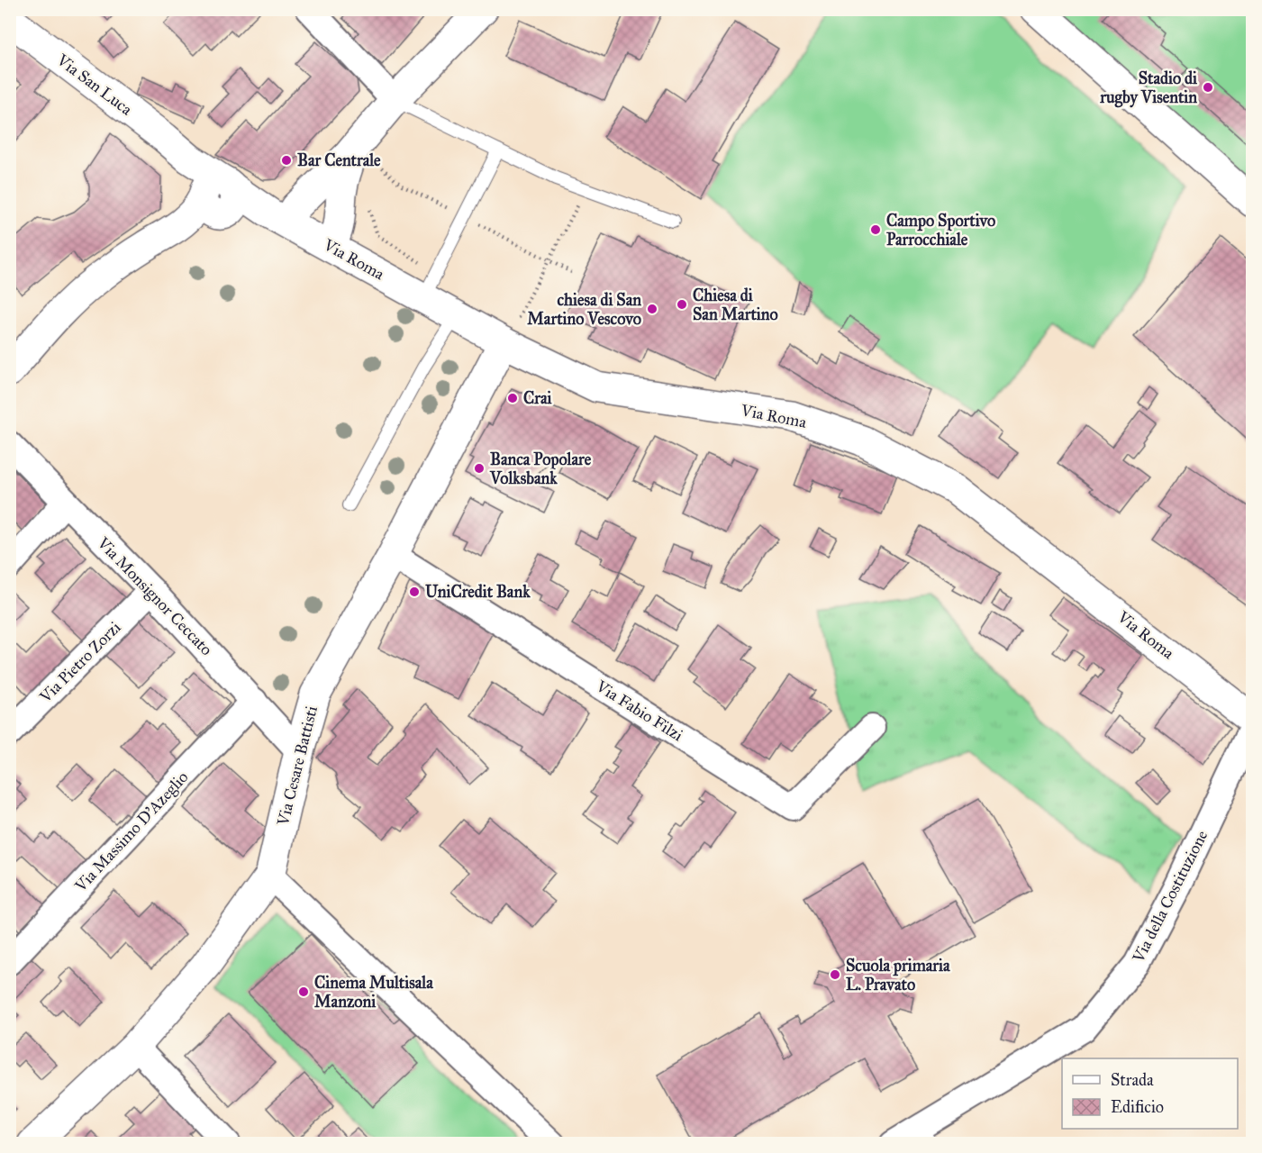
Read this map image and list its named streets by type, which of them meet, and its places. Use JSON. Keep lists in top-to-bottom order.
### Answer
{
  "streets": {
    "street": [
      "Via San Luca",
      "Via Roma",
      "Via Monsignor Ceccato",
      "Via Pietro Zorzi",
      "Via Fabio Filzi",
      "Via Cesare Battisti",
      "Via Massimo D'Azeglio",
      "Via della Costituzione"
    ]
  },
  "crossings": [
    ["Via San Luca", "Via Roma"],
    ["Via Roma", "Via Cesare Battisti"],
    ["Via Monsignor Ceccato", "Via Pietro Zorzi"],
    ["Via Monsignor Ceccato", "Via Cesare Battisti"],
    ["Via Monsignor Ceccato", "Via Massimo D'Azeglio"],
    ["Via Fabio Filzi", "Via Cesare Battisti"]
  ],
  "places": [
    "Stadio di rugby Visentin",
    "Bar Centrale",
    "Campo Sportivo Parrocchiale",
    "Chiesa di San Martino",
    "chiesa di San Martino Vescovo",
    "Crai",
    "Banca Popolare Volksbank",
    "UniCredit Bank",
    "Scuola primaria L. Pravato",
    "Cinema Multisala Manzoni"
  ],
  "legend": ["Strada", "Edificio"]
}
